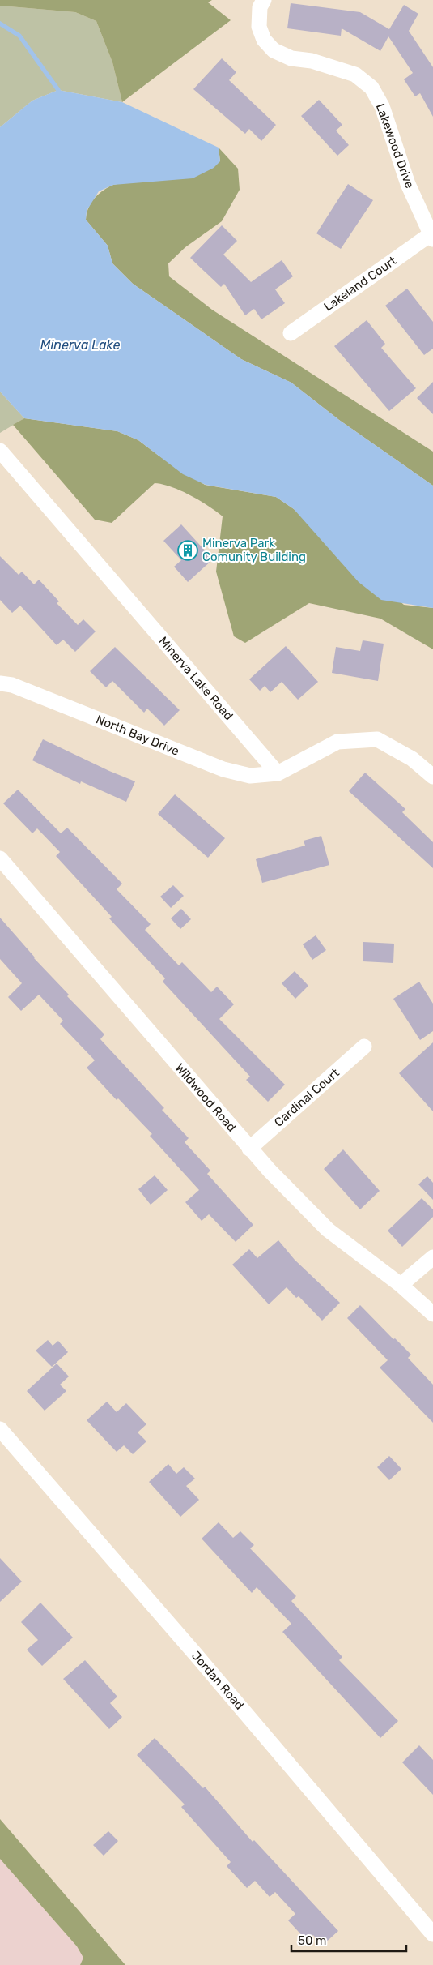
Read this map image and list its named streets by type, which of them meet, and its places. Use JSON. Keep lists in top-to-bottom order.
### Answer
{
  "streets": {
    "street": [
      "Lakewood Drive",
      "Lakeland Court",
      "Minerva Lake Road",
      "North Bay Drive",
      "Wildwood Road",
      "Cardinal Court",
      "Jordan Road"
    ]
  },
  "crossings": [
    ["Lakewood Drive", "Lakeland Court"],
    ["Minerva Lake Road", "North Bay Drive"],
    ["Wildwood Road", "Cardinal Court"]
  ],
  "water": ["Minerva Lake"],
  "places": {
    "building": ["Minerva Park Comunity Building"]
  },
  "scale_bar": "50 m"
}
